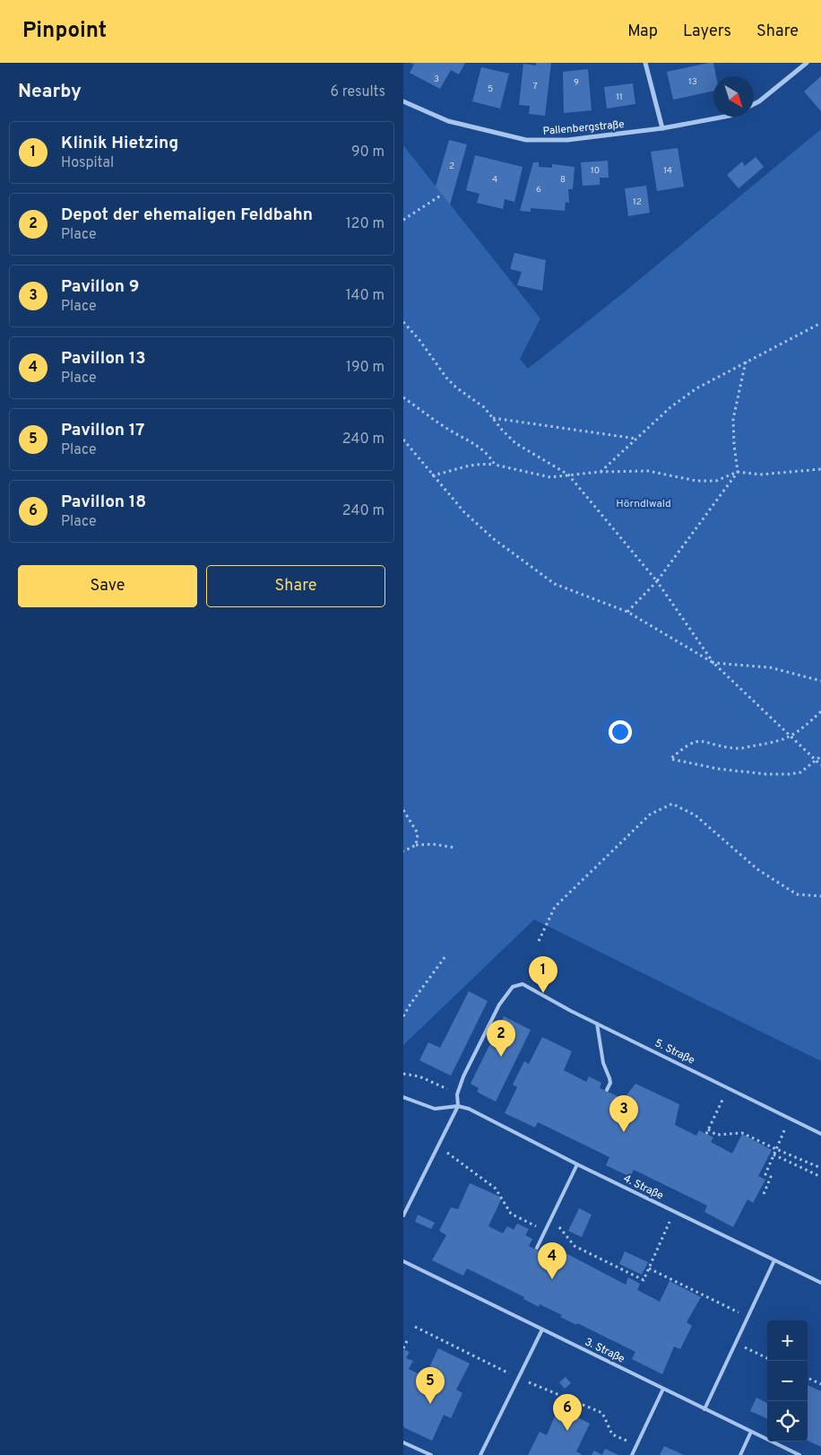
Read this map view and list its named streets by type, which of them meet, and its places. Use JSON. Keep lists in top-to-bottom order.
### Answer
{
  "streets": {
    "street": ["Pallenbergstraße"],
    "lane": ["5. Straße", "4. Straße", "3. Straße"]
  },
  "crossings": [
    ["5. Straße", "4. Straße"]
  ],
  "parks": ["Hörndlwald"],
  "house_numbers": [
    "3",
    "13",
    "9",
    "7",
    "5",
    "11",
    "2",
    "10",
    "14",
    "4",
    "8",
    "6",
    "12"
  ],
  "north": "bottom right",
  "page": {
    "header": "Pinpoint",
    "nav": ["Map", "Layers", "Share"],
    "heading": ["Nearby", "6 results"],
    "list": [
      {
        "mark": "1",
        "name": "Klinik Hietzing",
        "note": "Hospital",
        "value": "90 m"
      },
      {
        "mark": "2",
        "name": "Depot der ehemaligen Feldbahn",
        "note": "Place",
        "value": "120 m"
      },
      {
        "mark": "3",
        "name": "Pavillon 9",
        "note": "Place",
        "value": "140 m"
      },
      {
        "mark": "4",
        "name": "Pavillon 13",
        "note": "Place",
        "value": "190 m"
      },
      {
        "mark": "5",
        "name": "Pavillon 17",
        "note": "Place",
        "value": "240 m"
      },
      {
        "mark": "6",
        "name": "Pavillon 18",
        "note": "Place",
        "value": "240 m"
      }
    ],
    "buttons": ["Save", "Share"],
    "pins": [
      "1",
      "2",
      "3",
      "4",
      "5",
      "6"
    ],
    "map_buttons": ["+", "−"]
  }
}
